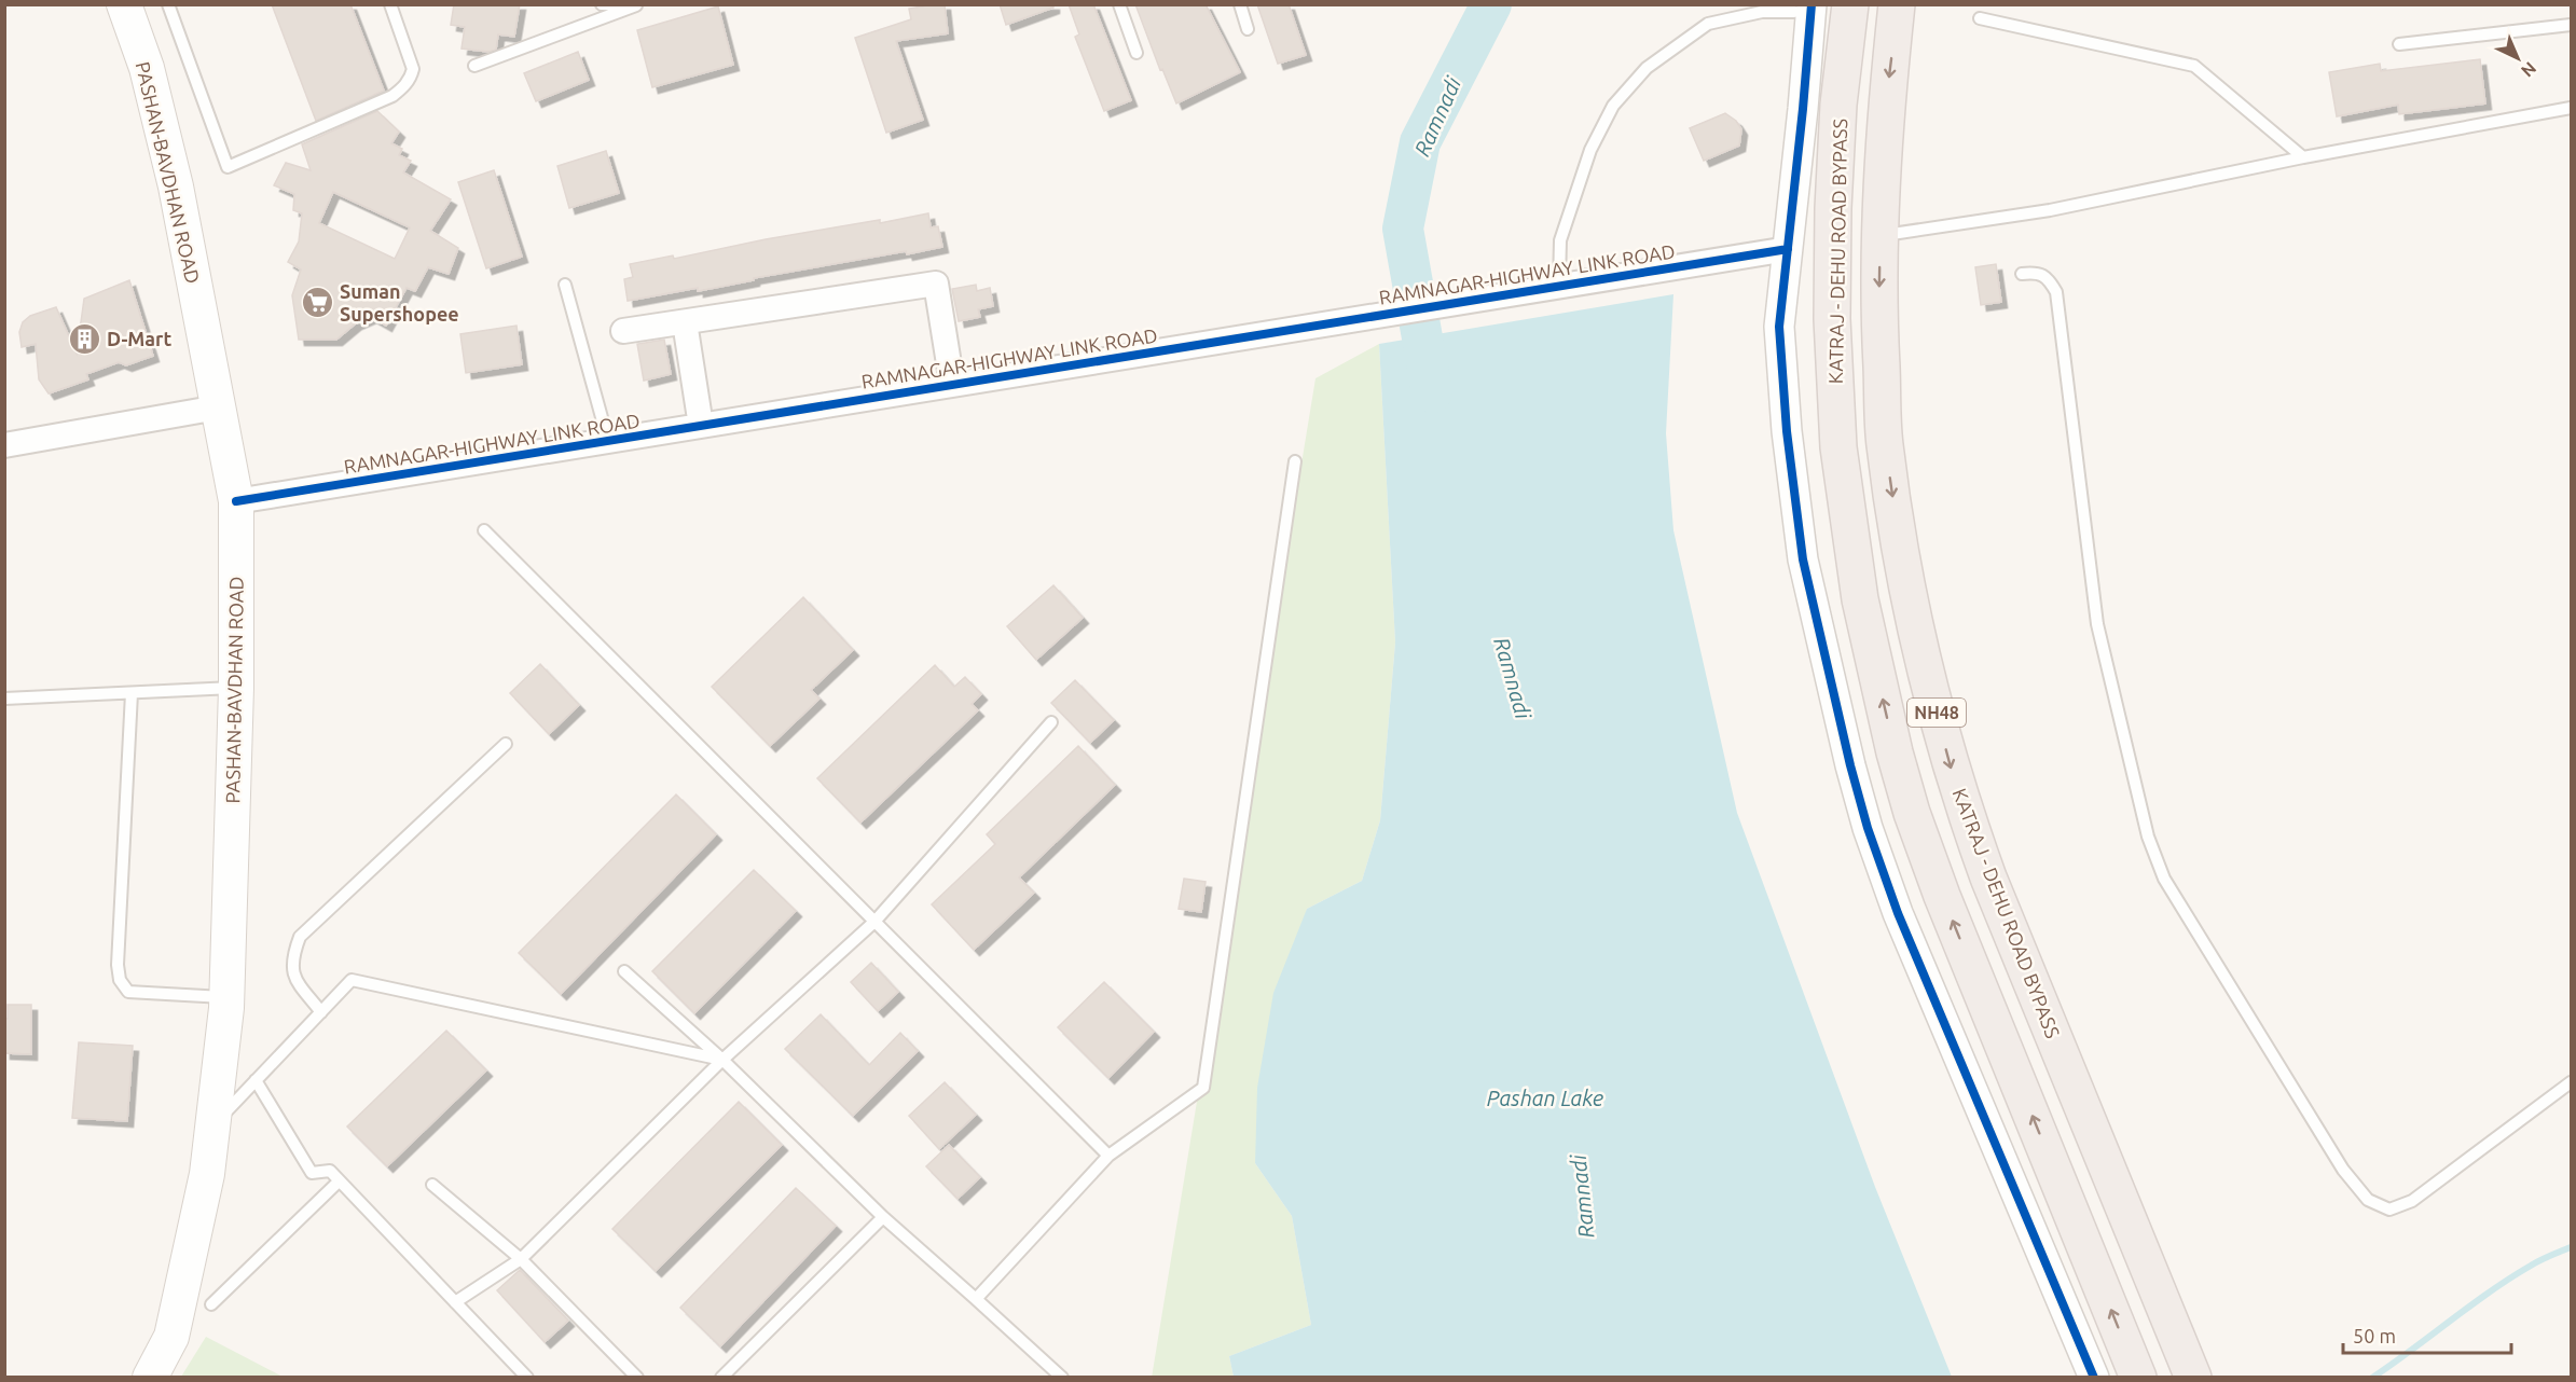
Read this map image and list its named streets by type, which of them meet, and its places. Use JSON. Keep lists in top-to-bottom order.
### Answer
{
  "streets": {
    "highway": ["KATRAJ - DEHU ROAD BYPASS", "NH48"],
    "main road": ["PASHAN-BAVDHAN ROAD"],
    "street": ["RAMNAGAR-HIGHWAY LINK ROAD"]
  },
  "crossings": [
    ["PASHAN-BAVDHAN ROAD", "RAMNAGAR-HIGHWAY LINK ROAD"]
  ],
  "water": ["Ramnadi", "Pashan Lake"],
  "places": {
    "supermarket": ["Suman Supershopee"],
    "building": ["D-Mart"]
  },
  "scale_bar": "50 m",
  "north": "bottom right"
}
